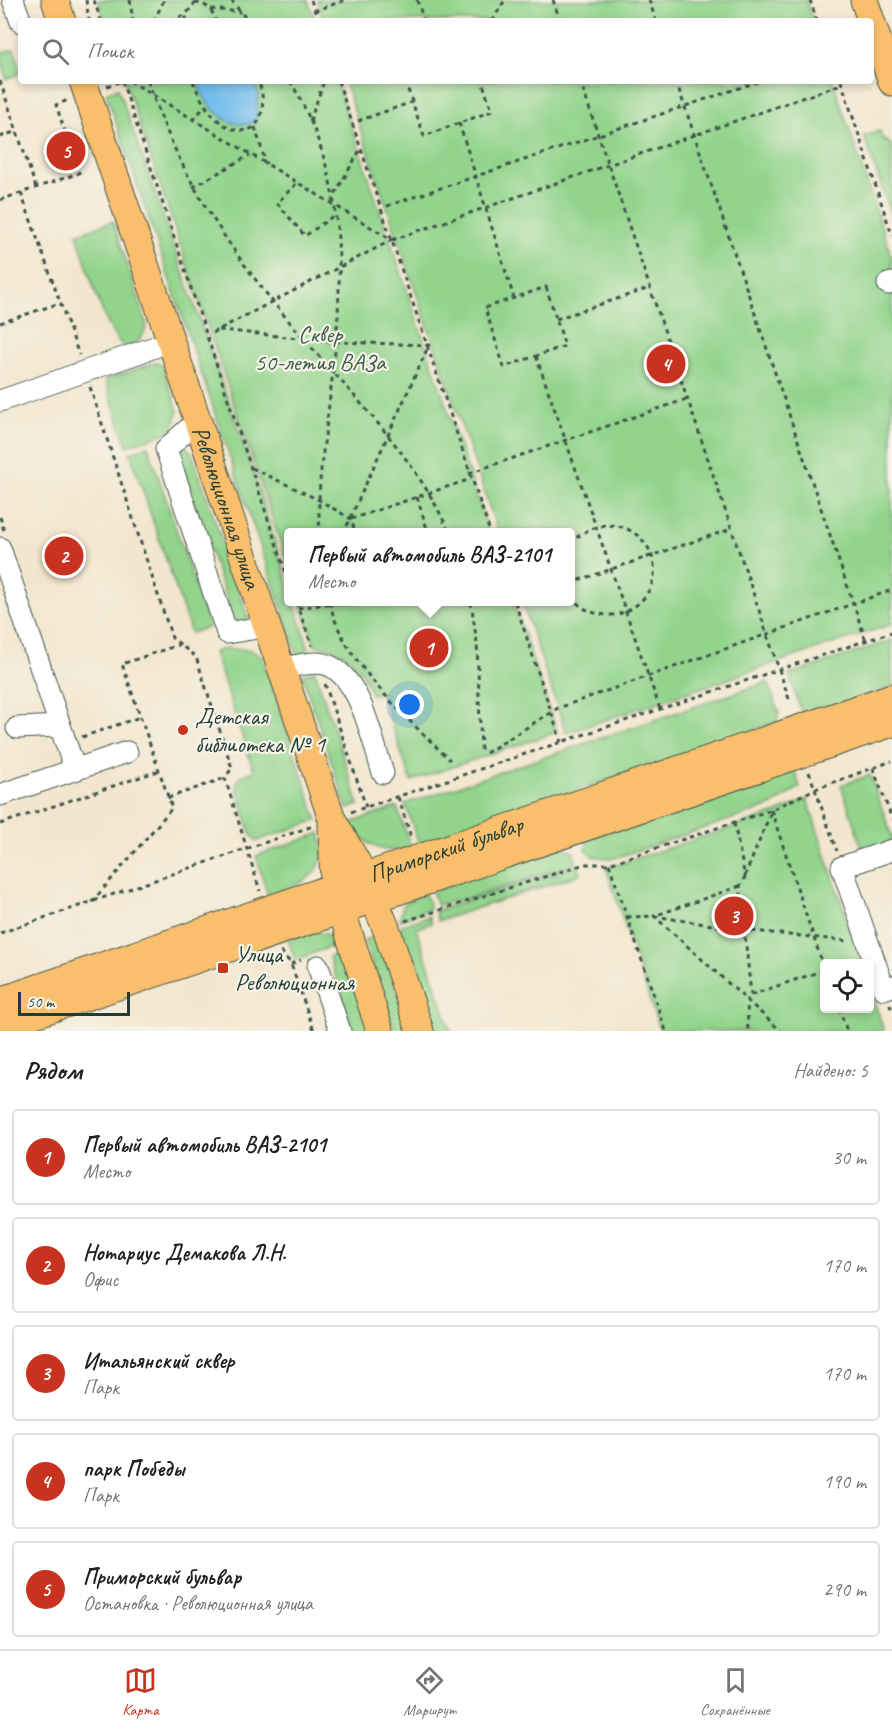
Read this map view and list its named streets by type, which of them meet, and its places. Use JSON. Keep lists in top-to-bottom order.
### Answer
{
  "streets": {
    "main road": ["Революционная улица", "Приморский бульвар"]
  },
  "crossings": [
    ["Революционная улица", "Приморский бульвар"]
  ],
  "parks": ["Сквер 50-летия ВАЗа"],
  "places": {
    "other": ["Детская библиотека № 1"],
    "transit": ["Улица Революционная"]
  },
  "scale_bar": "50 m",
  "page": {
    "search": "Поиск",
    "pins": [
      "5",
      "4",
      "2",
      "1",
      "3"
    ],
    "popup": ["Первый автомобиль ВАЗ-2101", "Место"],
    "scale": "50 m",
    "heading": ["Рядом", "Найдено: 5"],
    "list": [
      {
        "mark": "1",
        "name": "Первый автомобиль ВАЗ-2101",
        "note": "Место",
        "value": "30 m"
      },
      {
        "mark": "2",
        "name": "Нотариус Демакова Л.Н.",
        "note": "Офис",
        "value": "170 m"
      },
      {
        "mark": "3",
        "name": "Итальянский сквер",
        "note": "Парк",
        "value": "170 m"
      },
      {
        "mark": "4",
        "name": "парк Победы",
        "note": "Парк",
        "value": "190 m"
      },
      {
        "mark": "5",
        "name": "Приморский бульвар",
        "note": "Остановка · Революционная улица",
        "value": "290 m"
      }
    ],
    "nav": ["Карта", "Маршрут", "Сохранённые"]
  }
}
